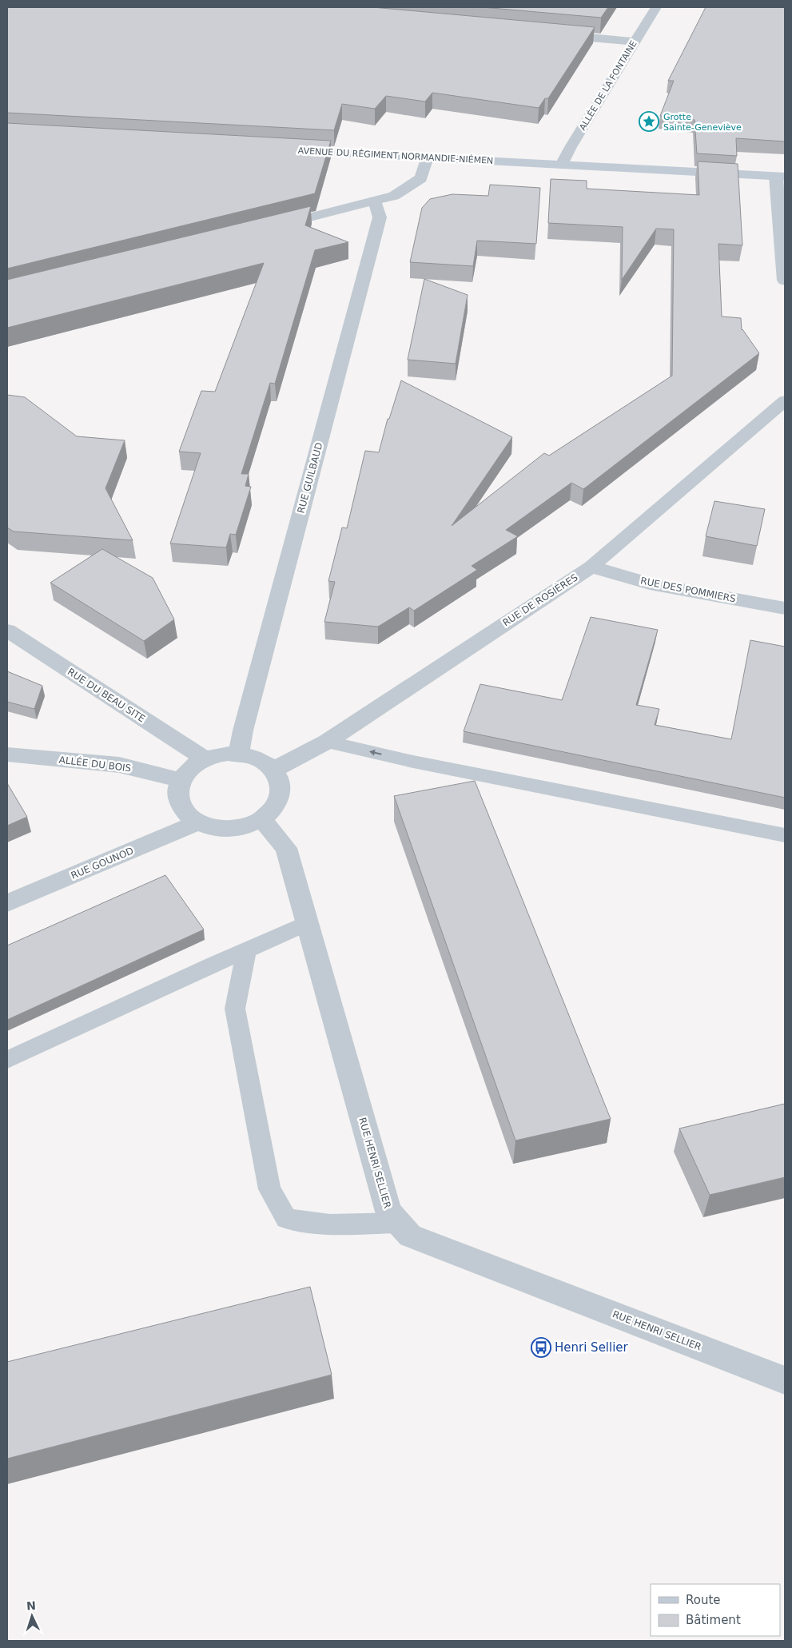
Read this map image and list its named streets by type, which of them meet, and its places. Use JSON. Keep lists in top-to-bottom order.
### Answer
{
  "streets": {
    "main road": ["AVENUE DU RÉGIMENT NORMANDIE-NIÉMEN"],
    "street": [
      "ALLÉE DE LA FONTAINE",
      "RUE GUILBAUD",
      "RUE DES POMMIERS",
      "RUE DE ROSIÈRES",
      "RUE DU BEAU SITE",
      "ALLÉE DU BOIS",
      "RUE GOUNOD",
      "RUE HENRI SELLIER"
    ]
  },
  "crossings": [
    ["ALLÉE DE LA FONTAINE", "AVENUE DU RÉGIMENT NORMANDIE-NIÉMEN"],
    ["RUE GUILBAUD", "RUE DE ROSIÈRES"],
    ["RUE GUILBAUD", "RUE DU BEAU SITE"],
    ["RUE GUILBAUD", "ALLÉE DU BOIS"],
    ["RUE GUILBAUD", "RUE GOUNOD"],
    ["RUE GUILBAUD", "RUE HENRI SELLIER"],
    ["RUE DES POMMIERS", "RUE DE ROSIÈRES"],
    ["RUE DE ROSIÈRES", "RUE DU BEAU SITE"],
    ["RUE DE ROSIÈRES", "ALLÉE DU BOIS"],
    ["RUE DE ROSIÈRES", "RUE GOUNOD"],
    ["RUE DE ROSIÈRES", "RUE HENRI SELLIER"],
    ["RUE DU BEAU SITE", "ALLÉE DU BOIS"],
    ["RUE DU BEAU SITE", "RUE GOUNOD"],
    ["RUE DU BEAU SITE", "RUE HENRI SELLIER"],
    ["ALLÉE DU BOIS", "RUE GOUNOD"],
    ["ALLÉE DU BOIS", "RUE HENRI SELLIER"],
    ["RUE GOUNOD", "RUE HENRI SELLIER"]
  ],
  "places": {
    "place": ["Grotte Sainte-Geneviève"],
    "bus stop": ["Henri Sellier"]
  },
  "legend": ["Route", "Bâtiment"],
  "north": "top"
}
